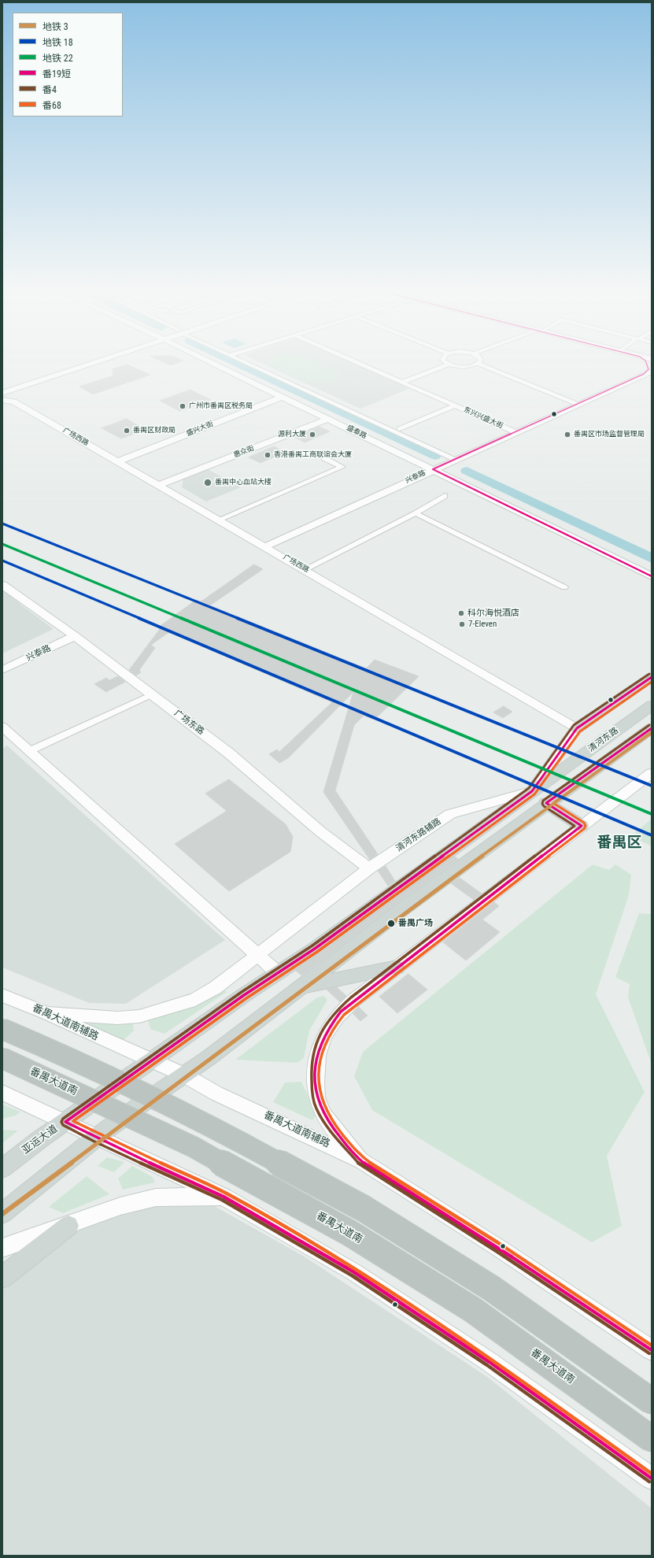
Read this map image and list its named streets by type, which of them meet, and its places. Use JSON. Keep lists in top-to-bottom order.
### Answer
{
  "streets": {
    "highway": ["番禺大道南"],
    "main road": ["清河东路", "亚运大道"],
    "street": [
      "东兴兴盛大街",
      "盛兴大街",
      "盛泰路",
      "广场西路",
      "惠众街",
      "兴泰路",
      "广场东路",
      "清河东路辅路",
      "番禺大道南辅路"
    ]
  },
  "crossings": [
    ["东兴兴盛大街", "兴泰路"],
    ["盛兴大街", "盛泰路"],
    ["盛兴大街", "广场西路"],
    ["盛泰路", "惠众街"],
    ["盛泰路", "兴泰路"],
    ["广场西路", "惠众街"],
    ["广场西路", "兴泰路"],
    ["兴泰路", "广场东路"],
    ["广场东路", "清河东路辅路"],
    ["清河东路", "清河东路辅路"],
    ["清河东路", "番禺大道南辅路"],
    ["清河东路", "亚运大道"],
    ["清河东路辅路", "番禺大道南辅路"]
  ],
  "districts": ["番禺区"],
  "places": [
    "广州市番禺区税务局",
    "番禺区财政局",
    "源利大厦",
    "番禺区市场监督管理局",
    "香港番禺工商联谊会大厦",
    "番禺中心血站大楼",
    "科尔海悦酒店",
    "7-Eleven",
    "番禺广场"
  ],
  "lines": [
    "transit line 番19短",
    "metro line 18",
    "metro line 22",
    "transit line 番4",
    "transit line 番68",
    "metro line 3"
  ],
  "legend": [
    "地铁 3",
    "地铁 18",
    "地铁 22",
    "番19短",
    "番4",
    "番68"
  ]
}
